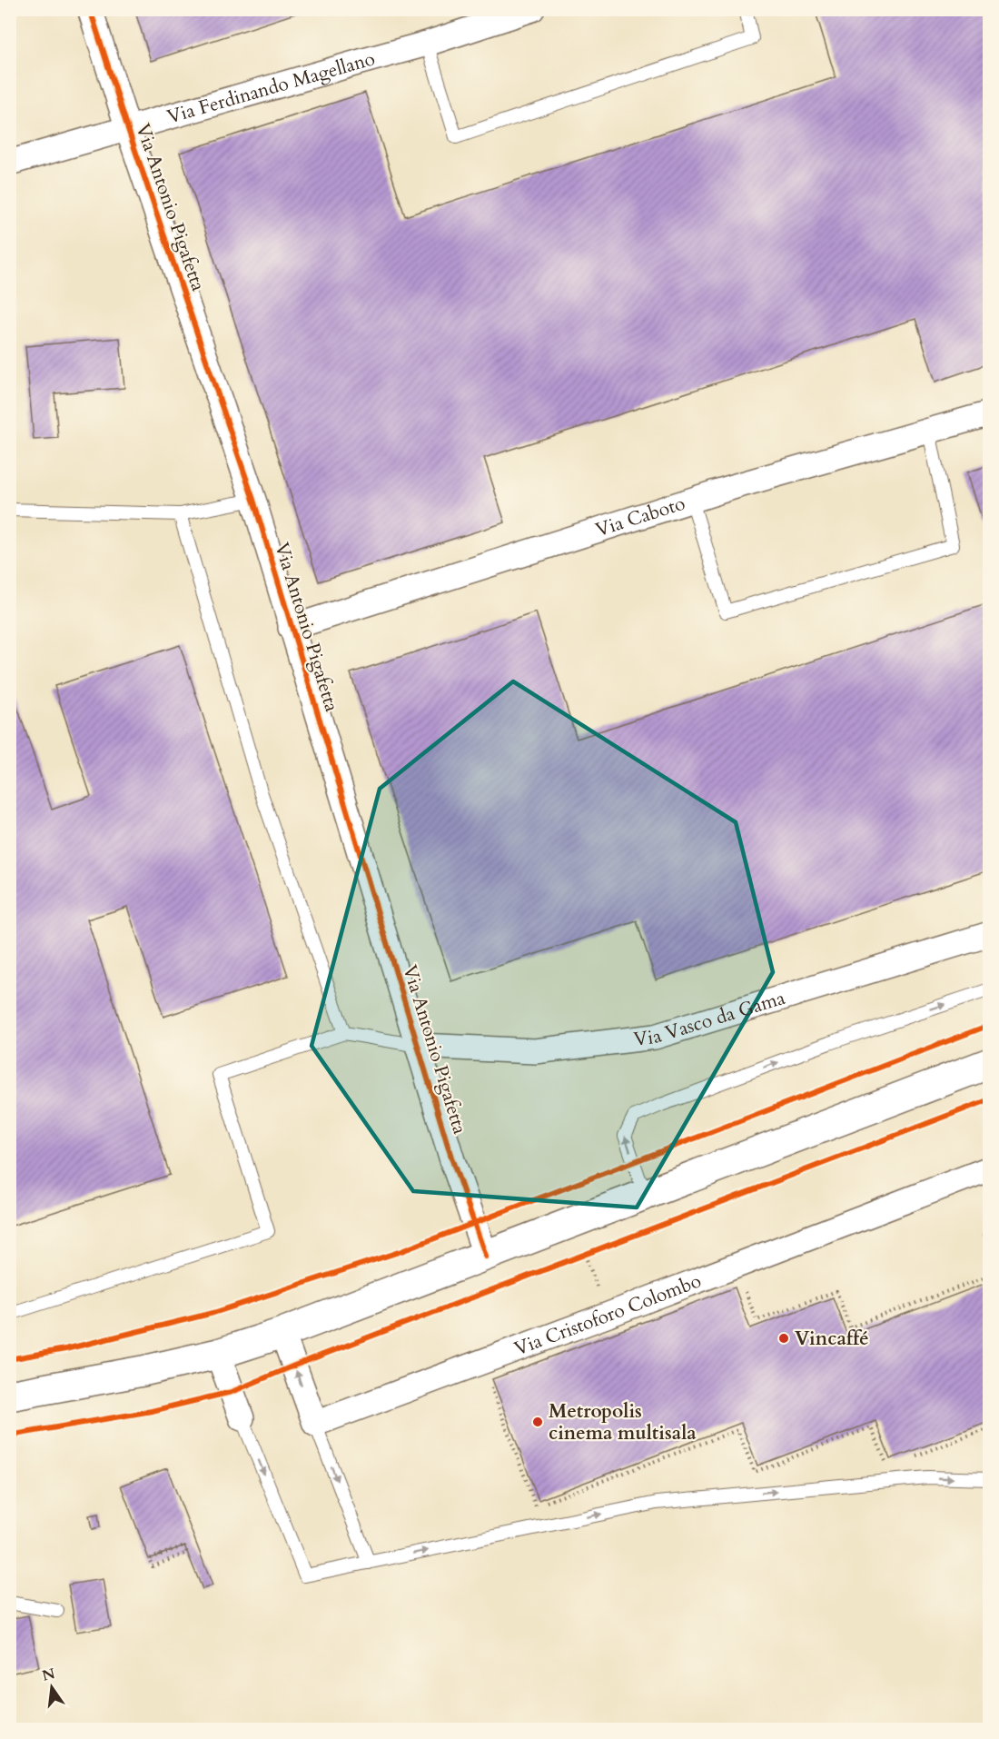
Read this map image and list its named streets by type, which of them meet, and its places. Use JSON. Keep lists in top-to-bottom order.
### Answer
{
  "streets": {
    "street": [
      "Via Ferdinando Magellano",
      "Via Antonio Pigafetta",
      "Via Caboto",
      "Via Vasco da Gama",
      "Via Cristoforo Colombo"
    ]
  },
  "crossings": [
    ["Via Ferdinando Magellano", "Via Antonio Pigafetta"],
    ["Via Antonio Pigafetta", "Via Caboto"],
    ["Via Antonio Pigafetta", "Via Vasco da Gama"]
  ],
  "places": ["Vincaffé", "Metropolis cinema multisala"],
  "north": "top"
}
